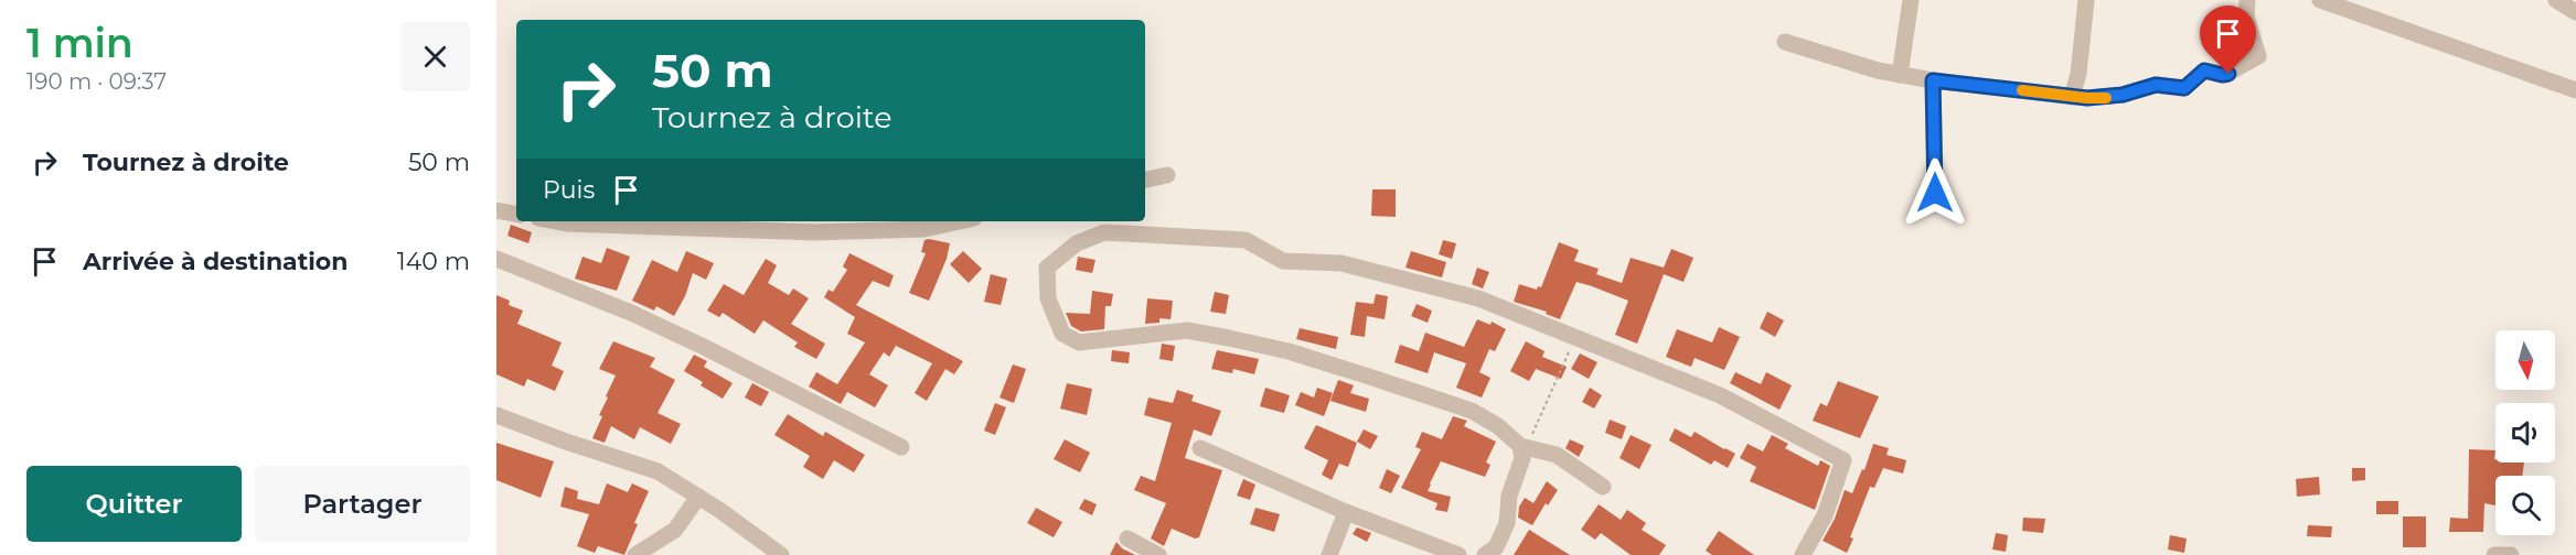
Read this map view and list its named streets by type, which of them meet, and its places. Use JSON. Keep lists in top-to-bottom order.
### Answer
{
  "north": "bottom",
  "page": {
    "heading": ["1 min", "190 m · 09:37"],
    "turn": ["50 m", "Tournez à droite"],
    "list": [
      {
        "name": "Tournez à droite",
        "value": "50 m"
      },
      {
        "name": "Arrivée à destination",
        "value": "140 m"
      }
    ],
    "then": "Puis",
    "buttons": ["Quitter", "Partager"]
  }
}
